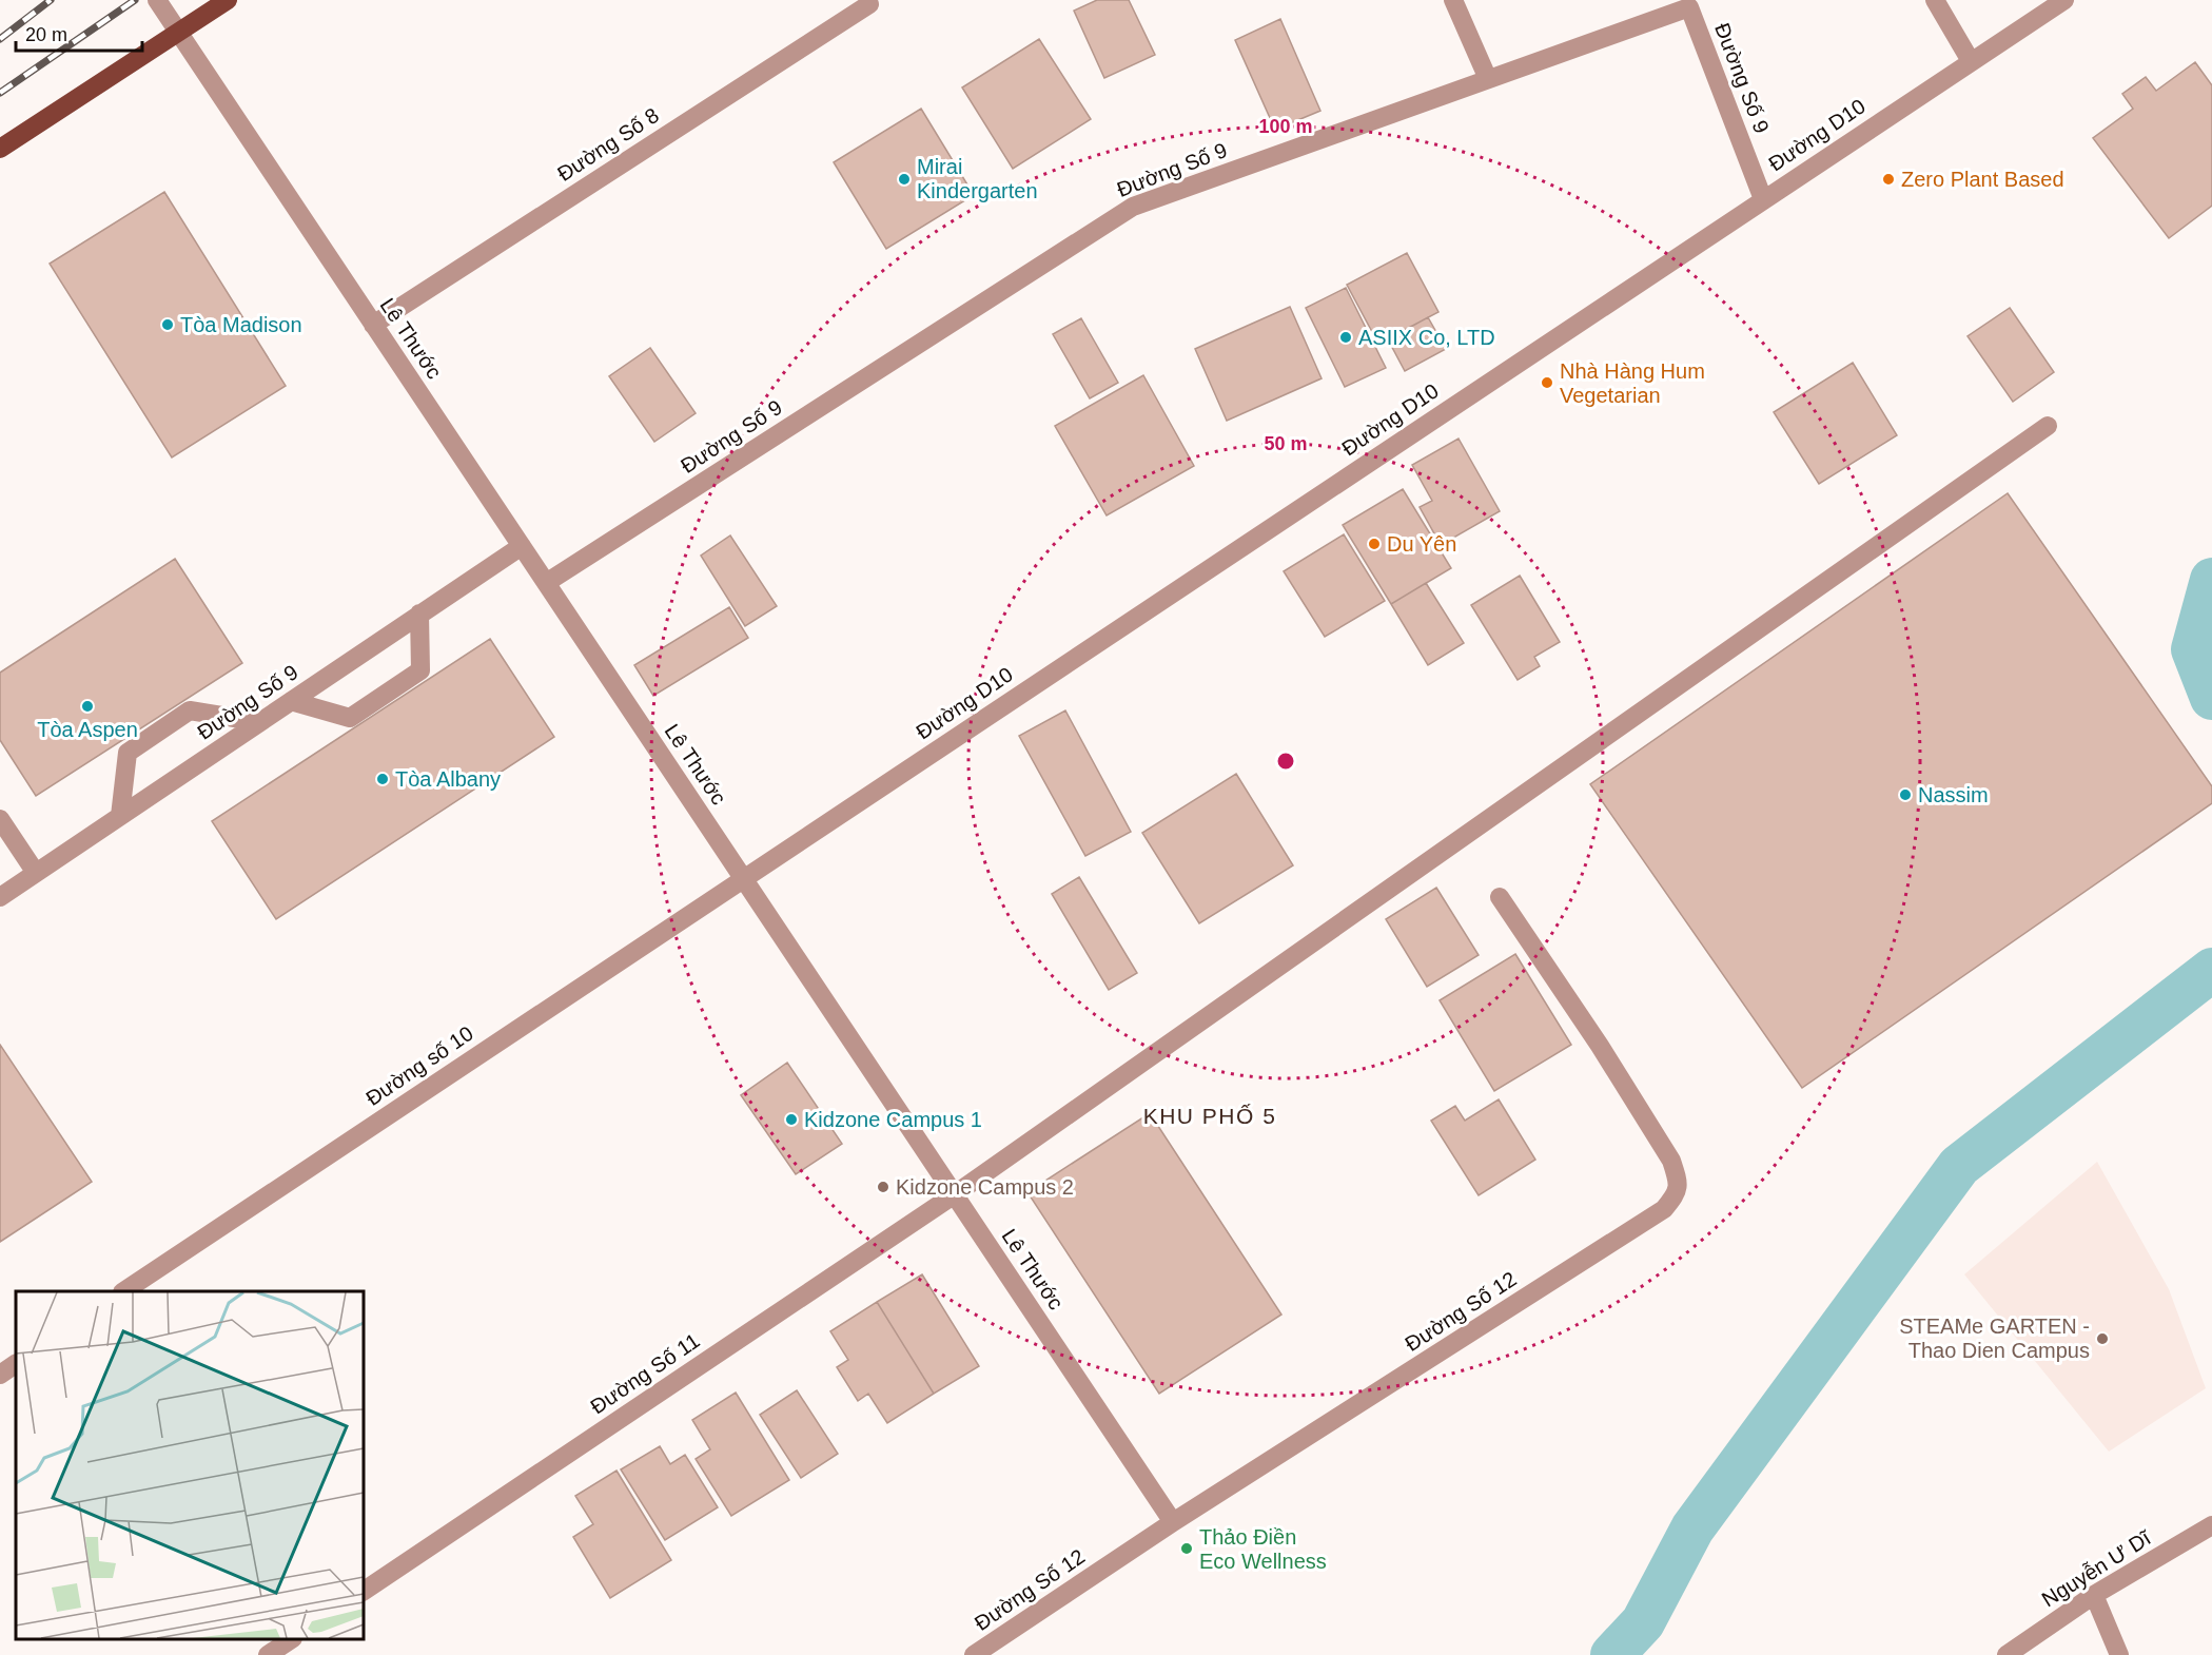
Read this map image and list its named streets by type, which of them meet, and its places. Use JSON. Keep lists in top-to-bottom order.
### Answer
{
  "streets": {
    "street": [
      "Đường Số 9",
      "Đường D10",
      "Đường Số 8",
      "Lê Thước",
      "Đường số 10",
      "Đường Số 12",
      "Đường Số 11",
      "Nguyễn Ư Dĩ"
    ]
  },
  "crossings": [
    ["Đường Số 9", "Đường D10"],
    ["Đường Số 9", "Lê Thước"],
    ["Đường D10", "Lê Thước"],
    ["Đường D10", "Đường số 10"],
    ["Đường Số 8", "Lê Thước"],
    ["Lê Thước", "Đường số 10"],
    ["Lê Thước", "Đường Số 12"],
    ["Lê Thước", "Đường Số 11"]
  ],
  "districts": ["KHU PHỐ 5"],
  "places": [
    "Mirai Kindergarten",
    "Zero Plant Based",
    "Tòa Madison",
    "ASIIX Co, LTD",
    "Nhà Hàng Hum Vegetarian",
    "Du Yên",
    "Tòa Aspen",
    "Tòa Albany",
    "Nassim",
    "Kidzone Campus 1",
    "Kidzone Campus 2",
    "STEAMe GARTEN - Thao Dien Campus",
    "Thảo Điền Eco Wellness"
  ],
  "scale_bar": "20 m",
  "rings": ["100 m", "50 m"]
}
